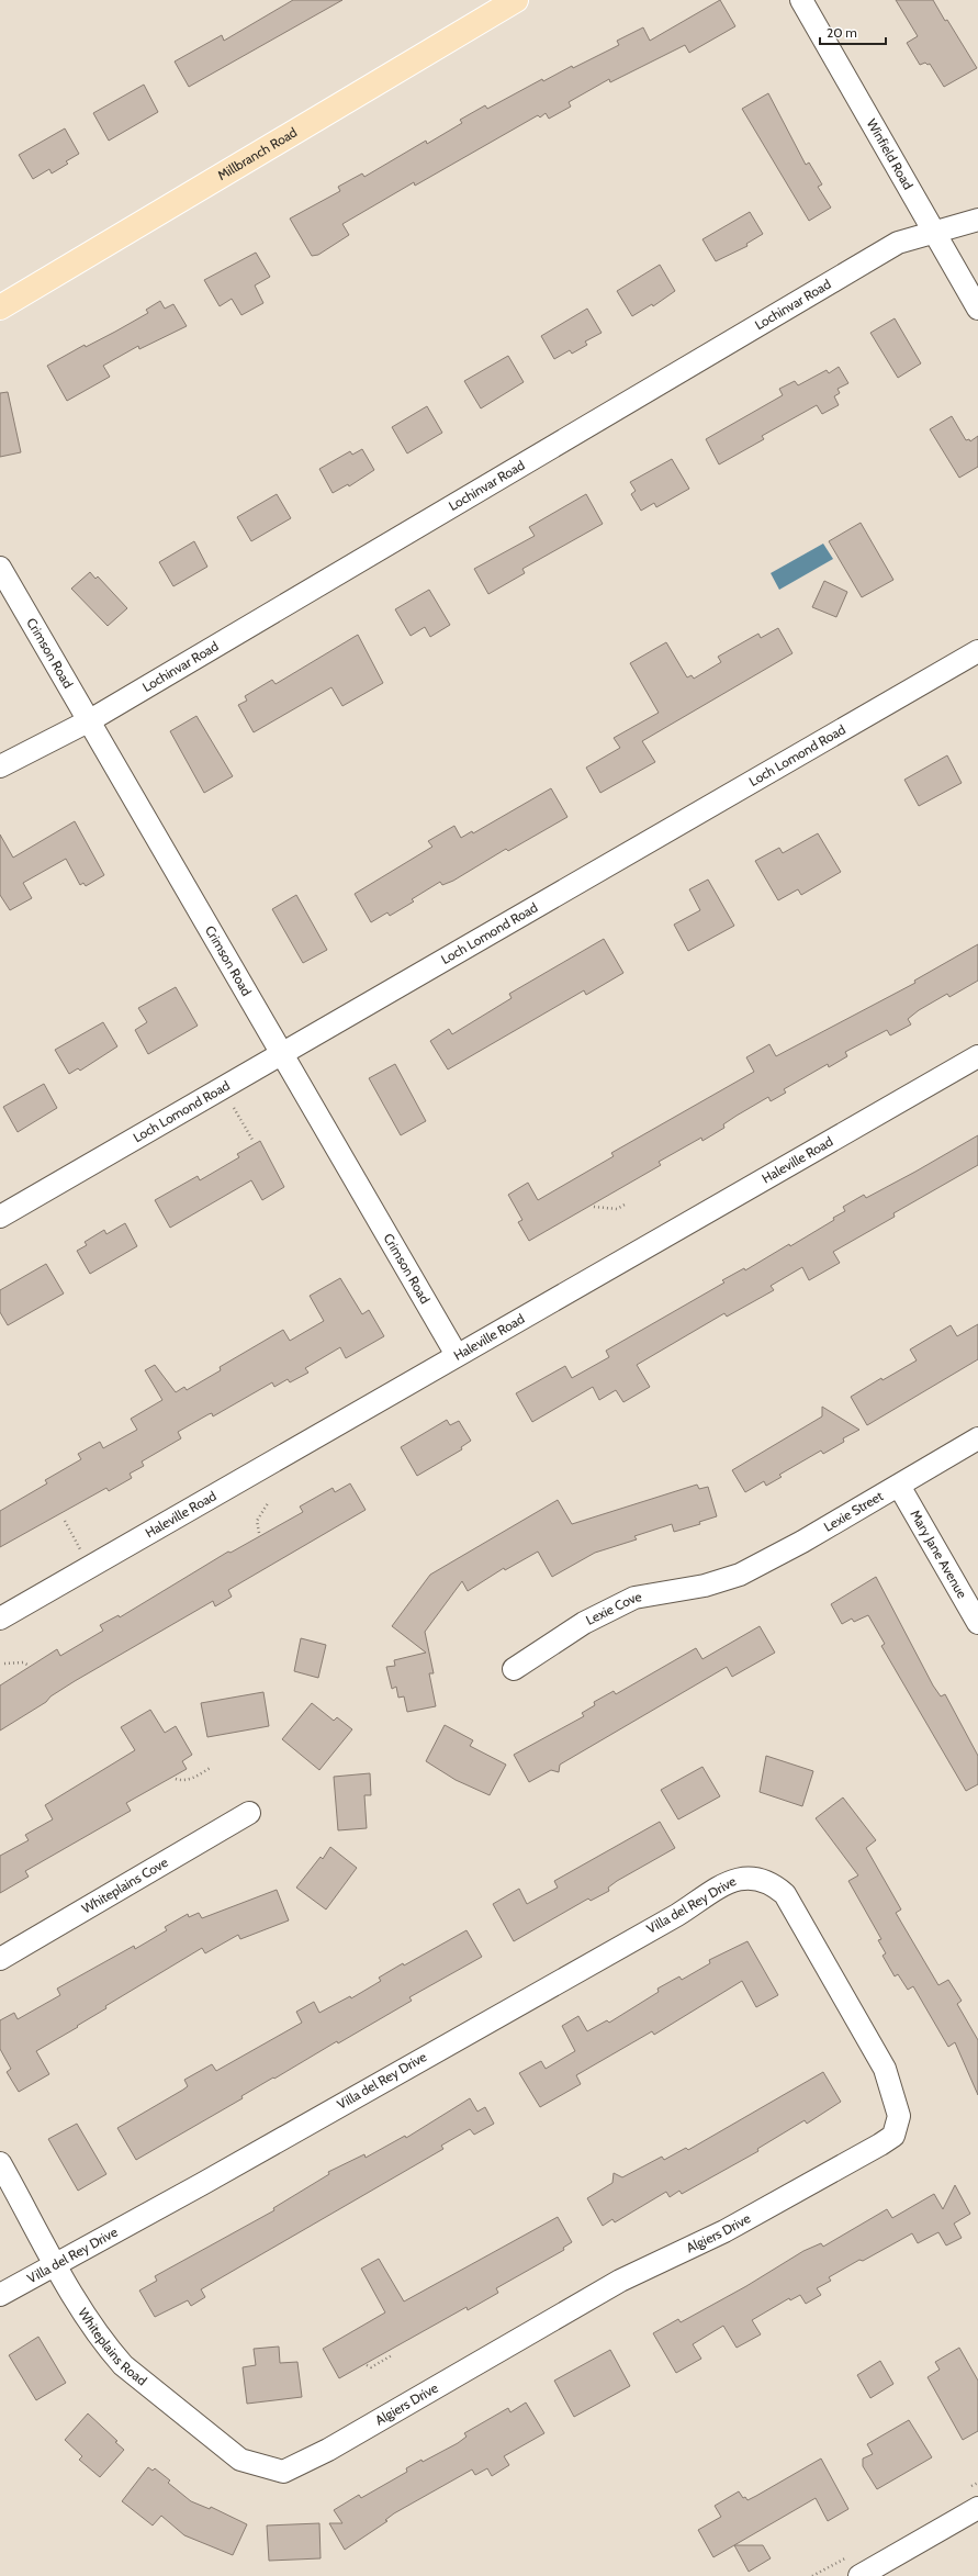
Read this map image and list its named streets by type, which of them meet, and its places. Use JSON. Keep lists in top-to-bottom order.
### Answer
{
  "streets": {
    "main road": ["Millbranch Road"],
    "street": [
      "Winfield Road",
      "Lochinvar Road",
      "Crimson Road",
      "Loch Lomond Road",
      "Haleville Road",
      "Lexie Street",
      "Mary Jane Avenue",
      "Lexie Cove",
      "Whiteplains Cove",
      "Villa del Rey Drive",
      "Algiers Drive",
      "Whiteplains Road"
    ]
  },
  "crossings": [
    ["Winfield Road", "Lochinvar Road"],
    ["Lochinvar Road", "Crimson Road"],
    ["Crimson Road", "Loch Lomond Road"],
    ["Crimson Road", "Haleville Road"],
    ["Lexie Street", "Mary Jane Avenue"],
    ["Lexie Street", "Lexie Cove"],
    ["Villa del Rey Drive", "Algiers Drive"],
    ["Villa del Rey Drive", "Whiteplains Road"],
    ["Algiers Drive", "Whiteplains Road"]
  ],
  "scale_bar": "20 m"
}
